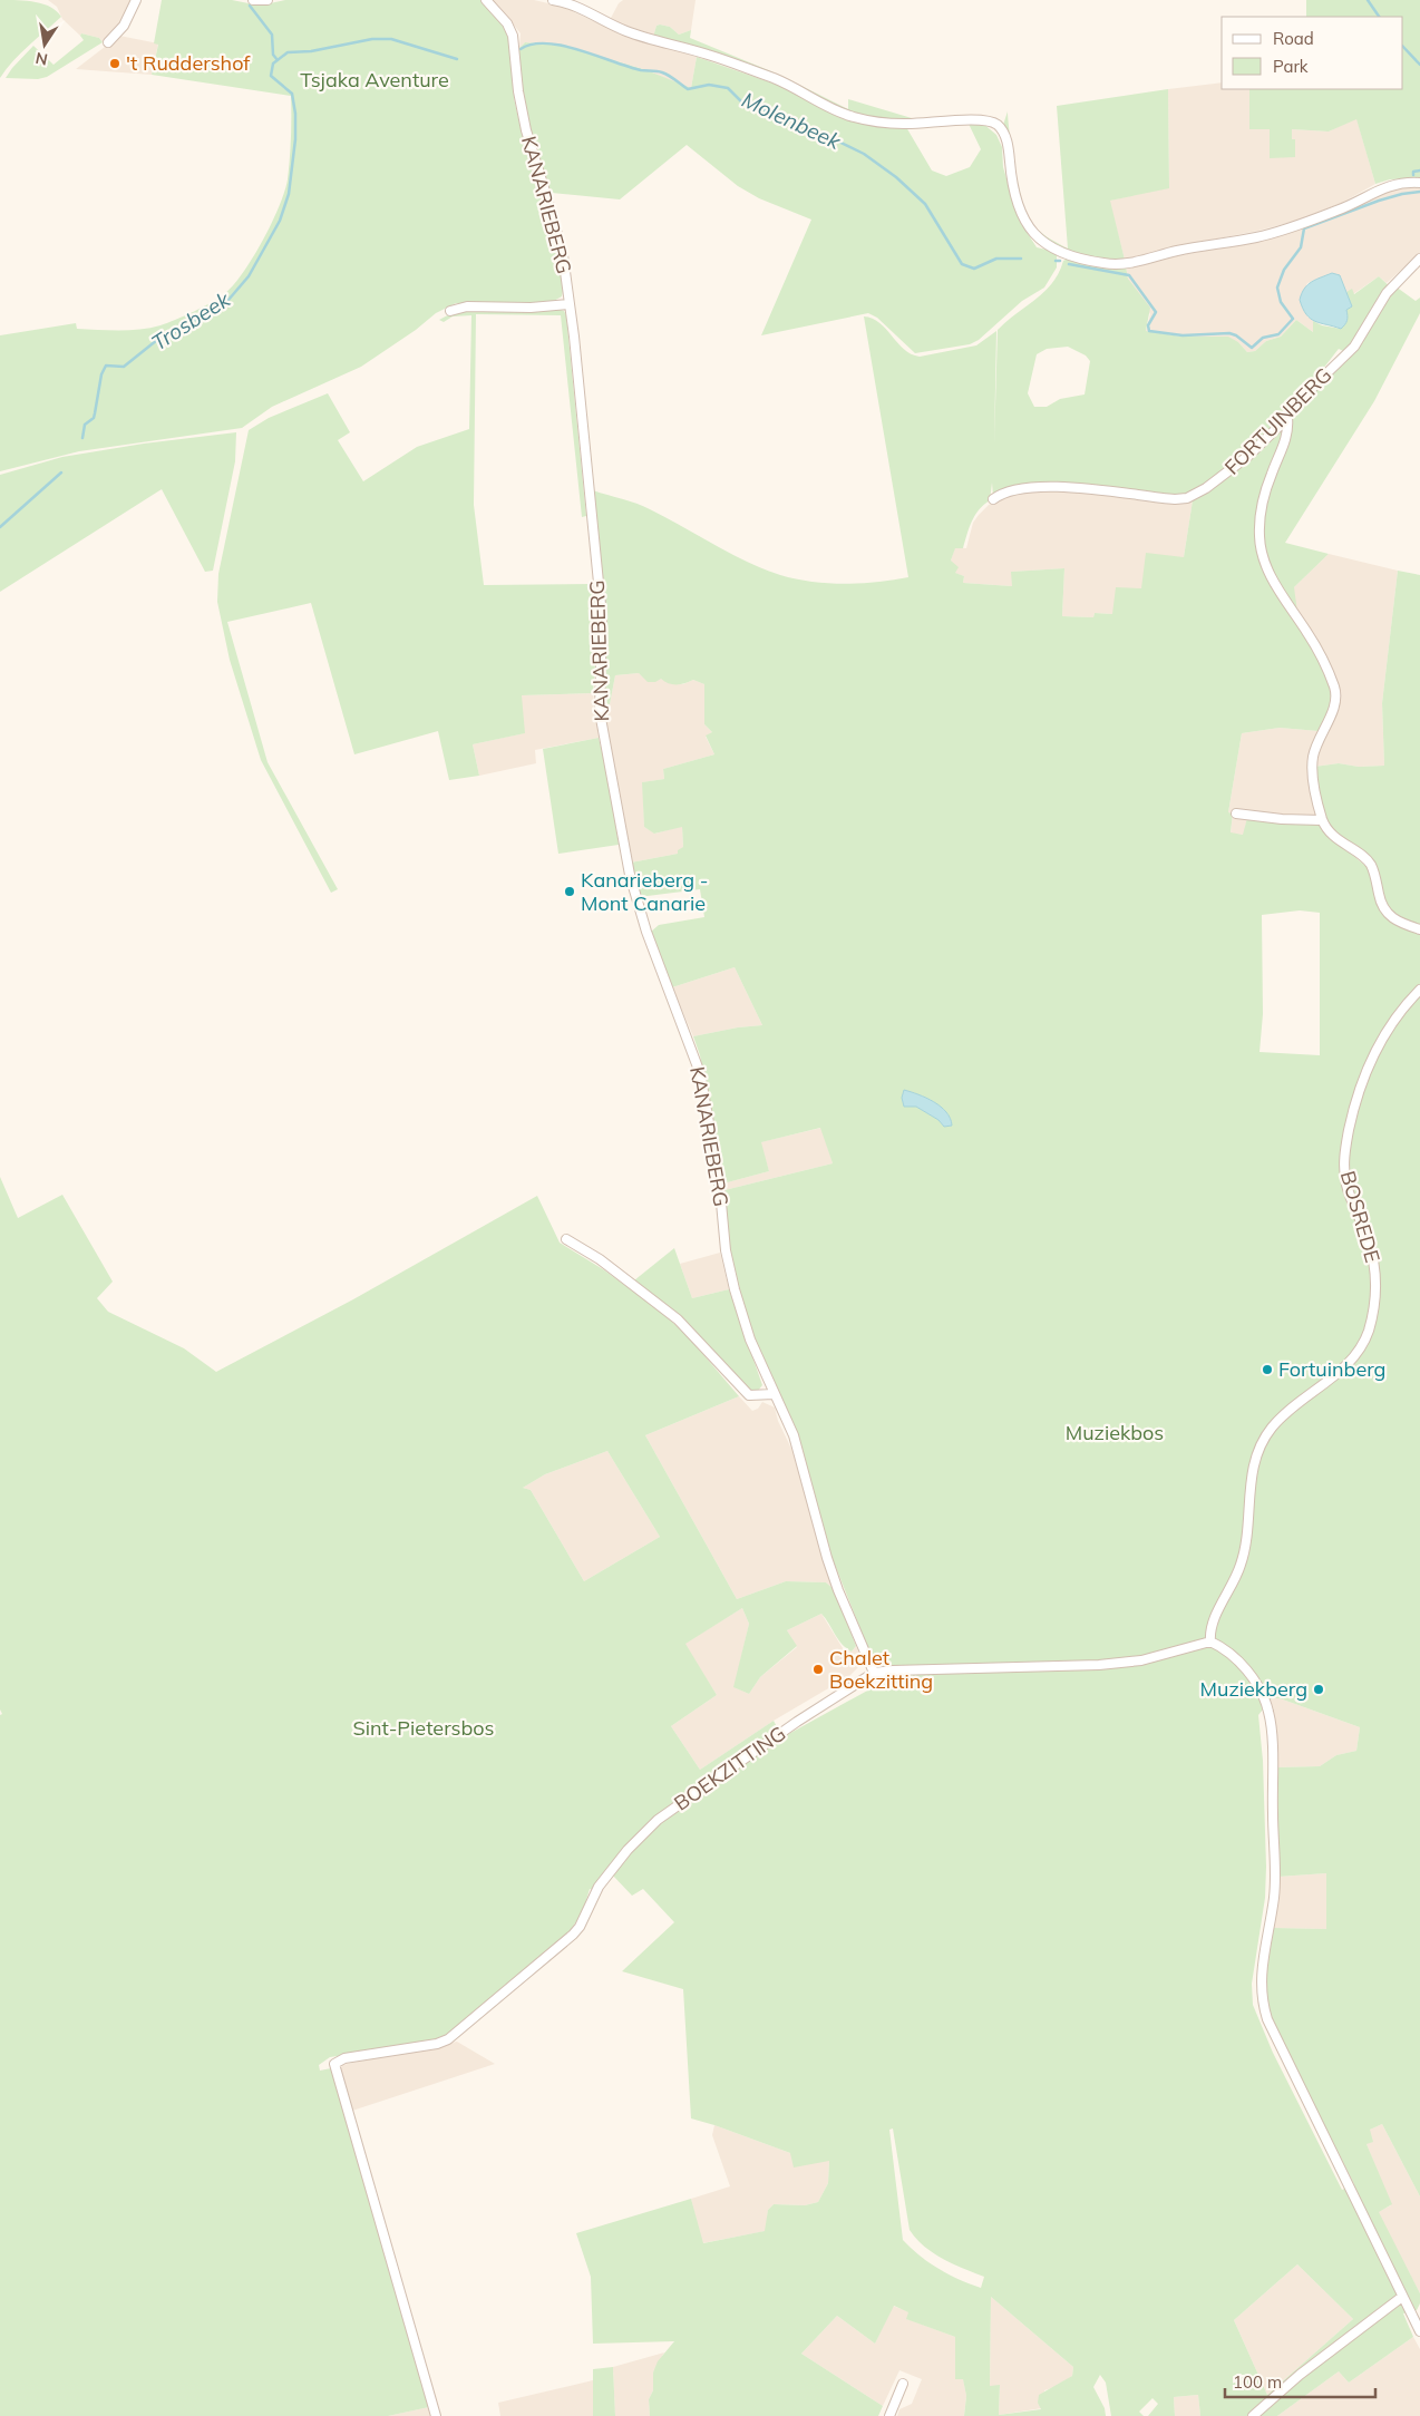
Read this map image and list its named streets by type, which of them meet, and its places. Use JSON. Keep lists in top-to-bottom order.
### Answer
{
  "streets": {
    "street": [
      "KANARIEBERG",
      "FORTUINBERG",
      "BOSREDE",
      "BOEKZITTING"
    ]
  },
  "crossings": [
    ["BOSREDE", "BOEKZITTING"]
  ],
  "water": ["Molenbeek", "Trosbeek"],
  "parks": ["Tsjaka Aventure", "Muziekbos", "Sint-Pietersbos"],
  "places": [
    "'t Ruddershof",
    "Kanarieberg - Mont Canarie",
    "Fortuinberg",
    "Chalet Boekzitting",
    "Muziekberg"
  ],
  "legend": ["Road", "Park"],
  "scale_bar": "100 m",
  "north": "bottom"
}
